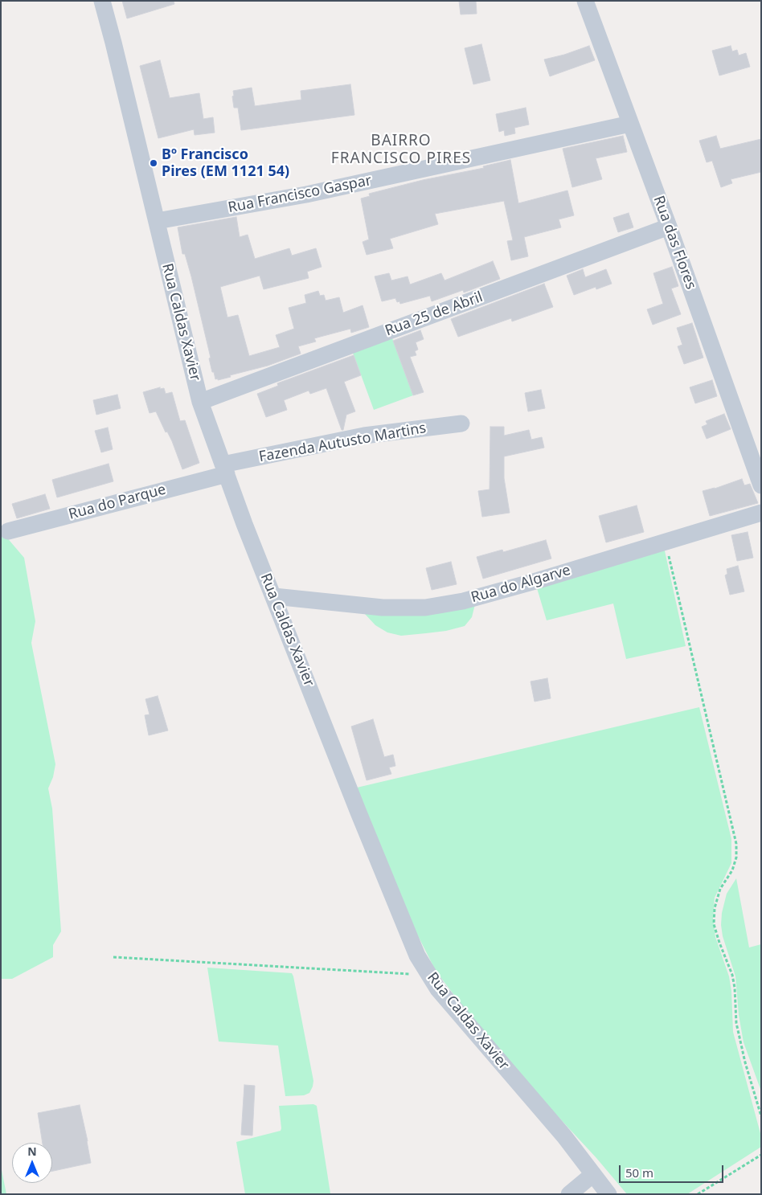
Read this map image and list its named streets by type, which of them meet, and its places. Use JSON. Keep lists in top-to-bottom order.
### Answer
{
  "streets": {
    "street": [
      "Rua Francisco Gaspar",
      "Rua das Flores",
      "Rua 25 de Abril",
      "Rua Caldas Xavier",
      "Fazenda Autusto Martins",
      "Rua do Parque",
      "Rua do Algarve"
    ]
  },
  "crossings": [
    ["Rua Francisco Gaspar", "Rua das Flores"],
    ["Rua Francisco Gaspar", "Rua Caldas Xavier"],
    ["Rua das Flores", "Rua 25 de Abril"],
    ["Rua 25 de Abril", "Rua Caldas Xavier"],
    ["Rua Caldas Xavier", "Fazenda Autusto Martins"],
    ["Rua Caldas Xavier", "Rua do Parque"],
    ["Rua Caldas Xavier", "Rua do Algarve"],
    ["Fazenda Autusto Martins", "Rua do Parque"]
  ],
  "districts": ["BAIRRO FRANCISCO PIRES"],
  "places": ["Bº Francisco Pires (EM 1121 54)"],
  "scale_bar": "50 m",
  "north": "top"
}
